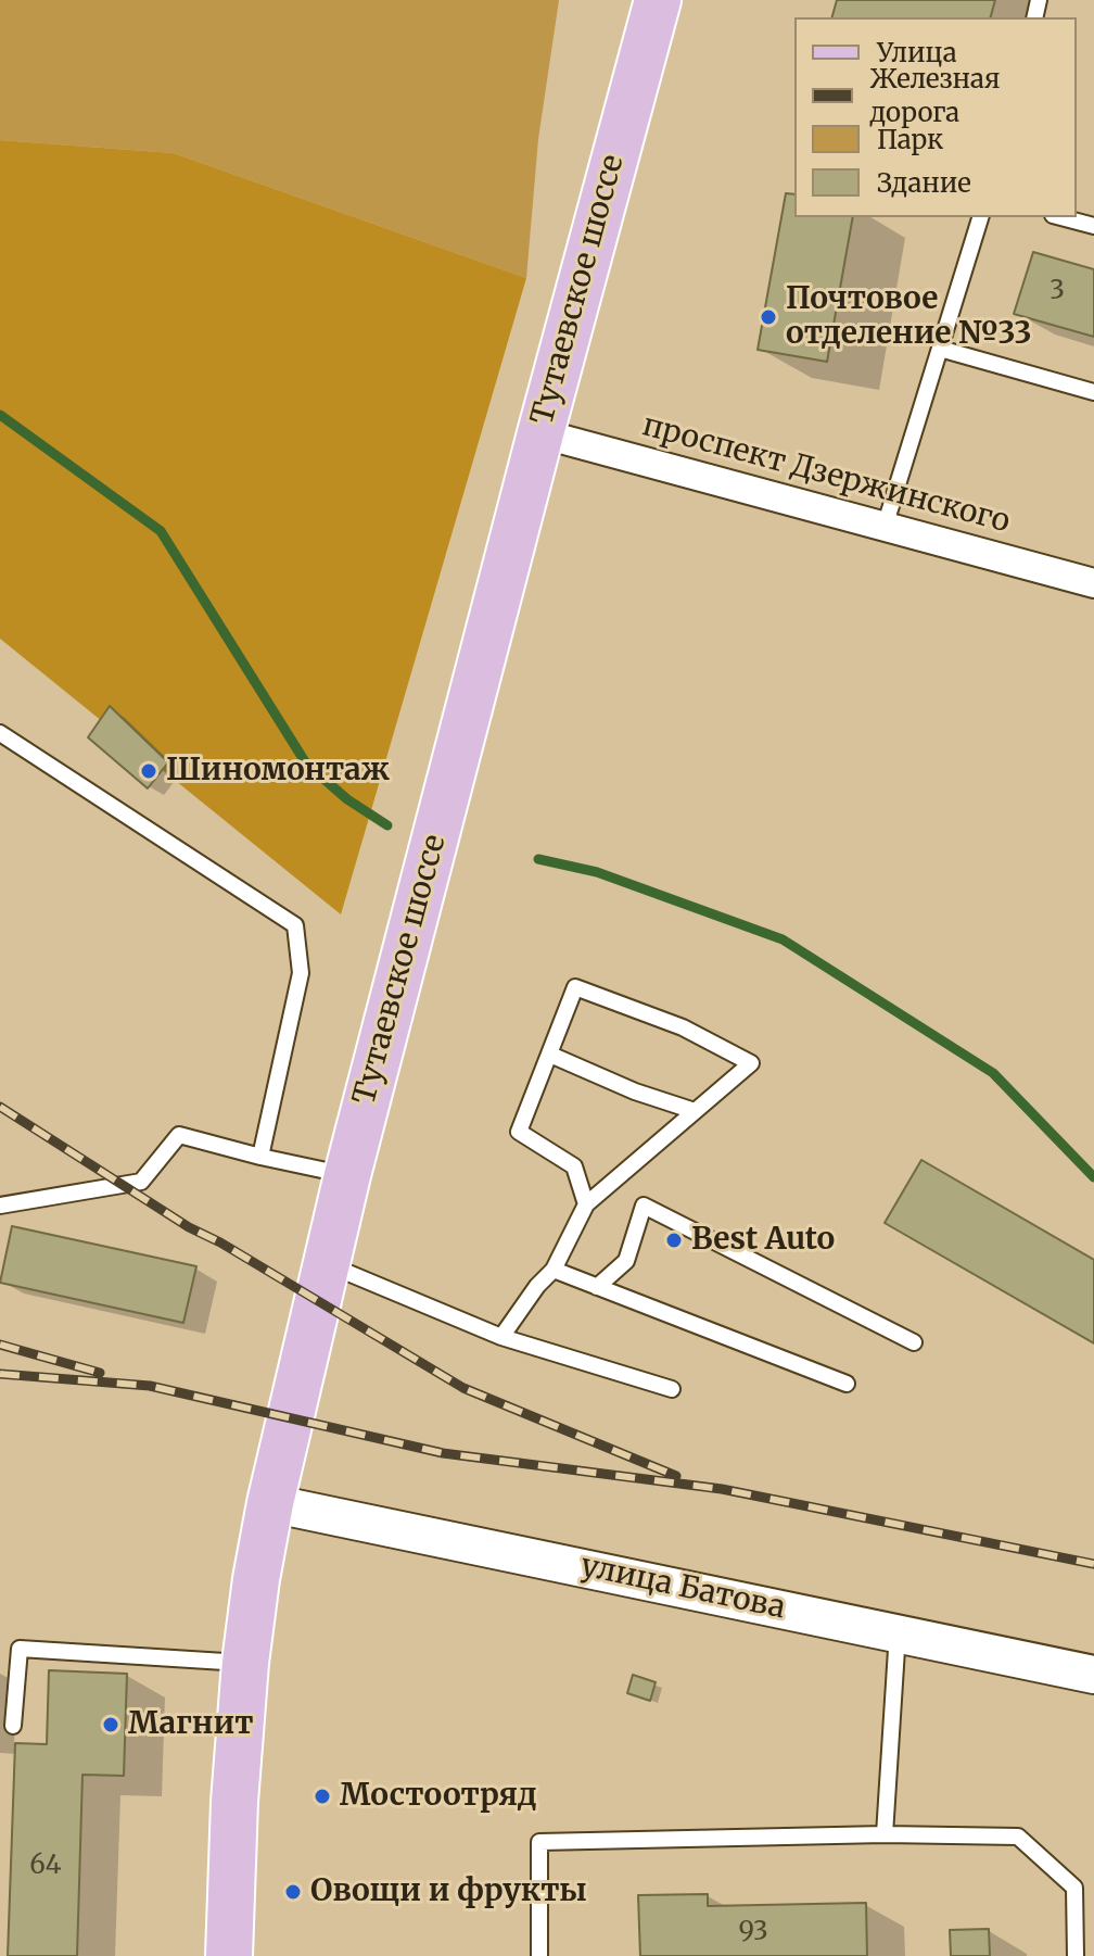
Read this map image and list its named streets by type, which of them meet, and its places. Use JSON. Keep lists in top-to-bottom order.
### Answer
{
  "streets": {
    "main road": ["Тутаевское шоссе"],
    "street": ["проспект Дзержинского", "улица Батова"]
  },
  "crossings": [
    ["Тутаевское шоссе", "проспект Дзержинского"],
    ["Тутаевское шоссе", "улица Батова"]
  ],
  "places": [
    "Почтовое отделение №33",
    "Шиномонтаж",
    "Best Auto",
    "Магнит",
    "Мостоотряд",
    "Овощи и фрукты"
  ],
  "house_numbers": ["3", "64", "93"],
  "legend": [
    "Улица",
    "Железная дорога",
    "Парк",
    "Здание"
  ]
}
